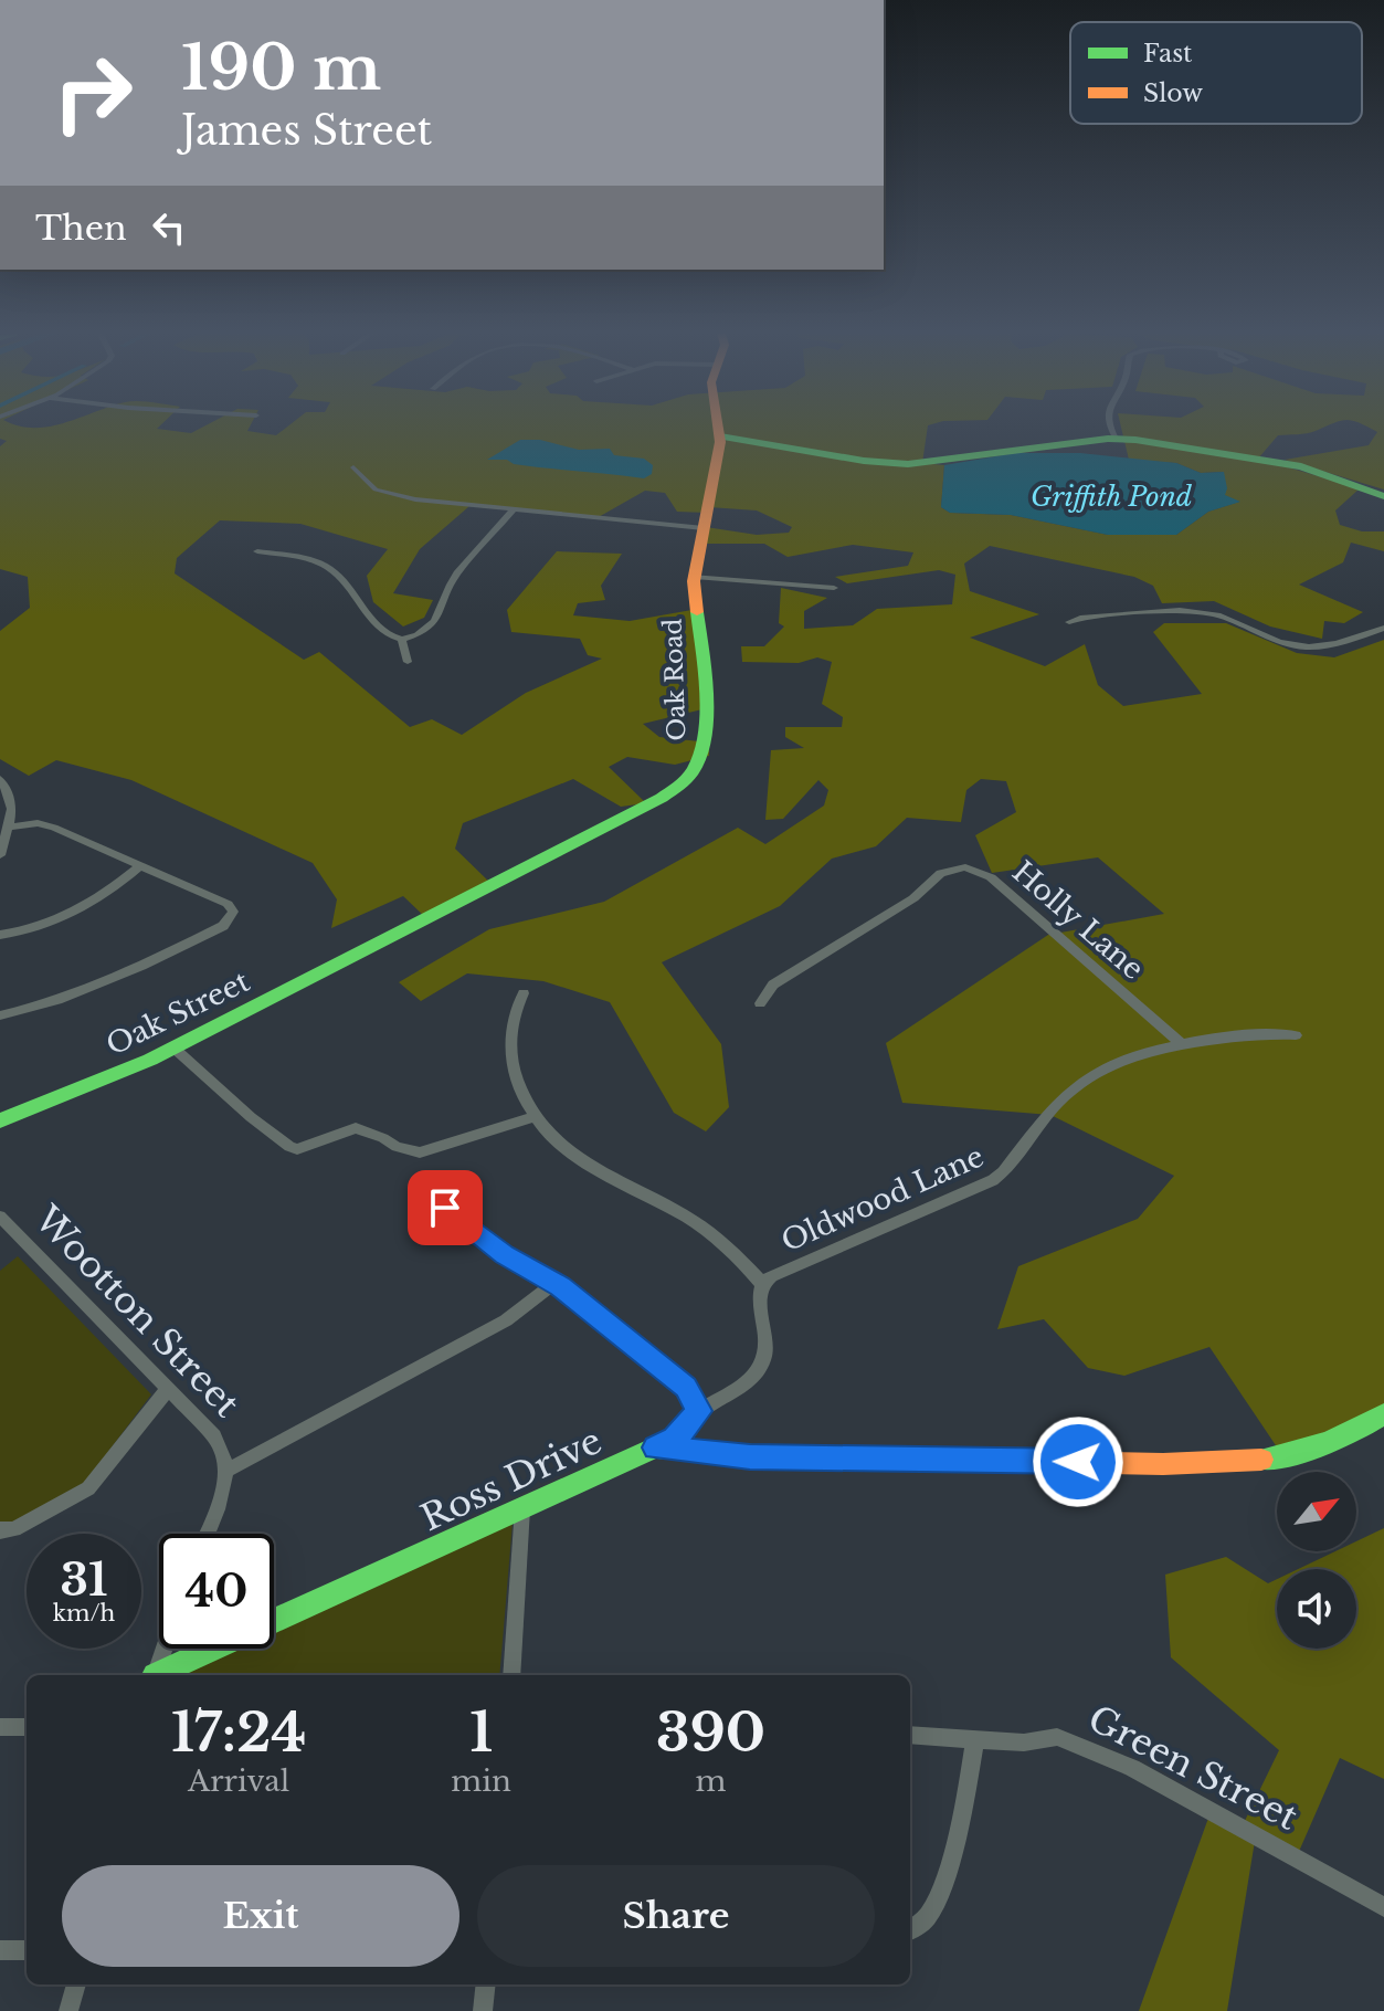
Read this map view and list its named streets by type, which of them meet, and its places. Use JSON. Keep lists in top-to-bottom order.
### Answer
{
  "streets": {
    "street": [
      "Oak Road",
      "Holly Lane",
      "Oak Street",
      "Oldwood Lane",
      "Wootton Street",
      "Ross Drive",
      "Green Street"
    ]
  },
  "crossings": [
    ["Oak Road", "Oak Street"],
    ["Holly Lane", "Oldwood Lane"]
  ],
  "water": ["Griffith Pond"],
  "legend": ["Fast", "Slow"],
  "north": "top right",
  "page": {
    "turn": ["190 m", "James Street"],
    "then": "Then",
    "speed": "31 km/h",
    "limit": "40",
    "eta": [
      "17:24",
      "Arrival",
      "1",
      "min",
      "390",
      "m"
    ],
    "buttons": ["Exit", "Share"]
  }
}
